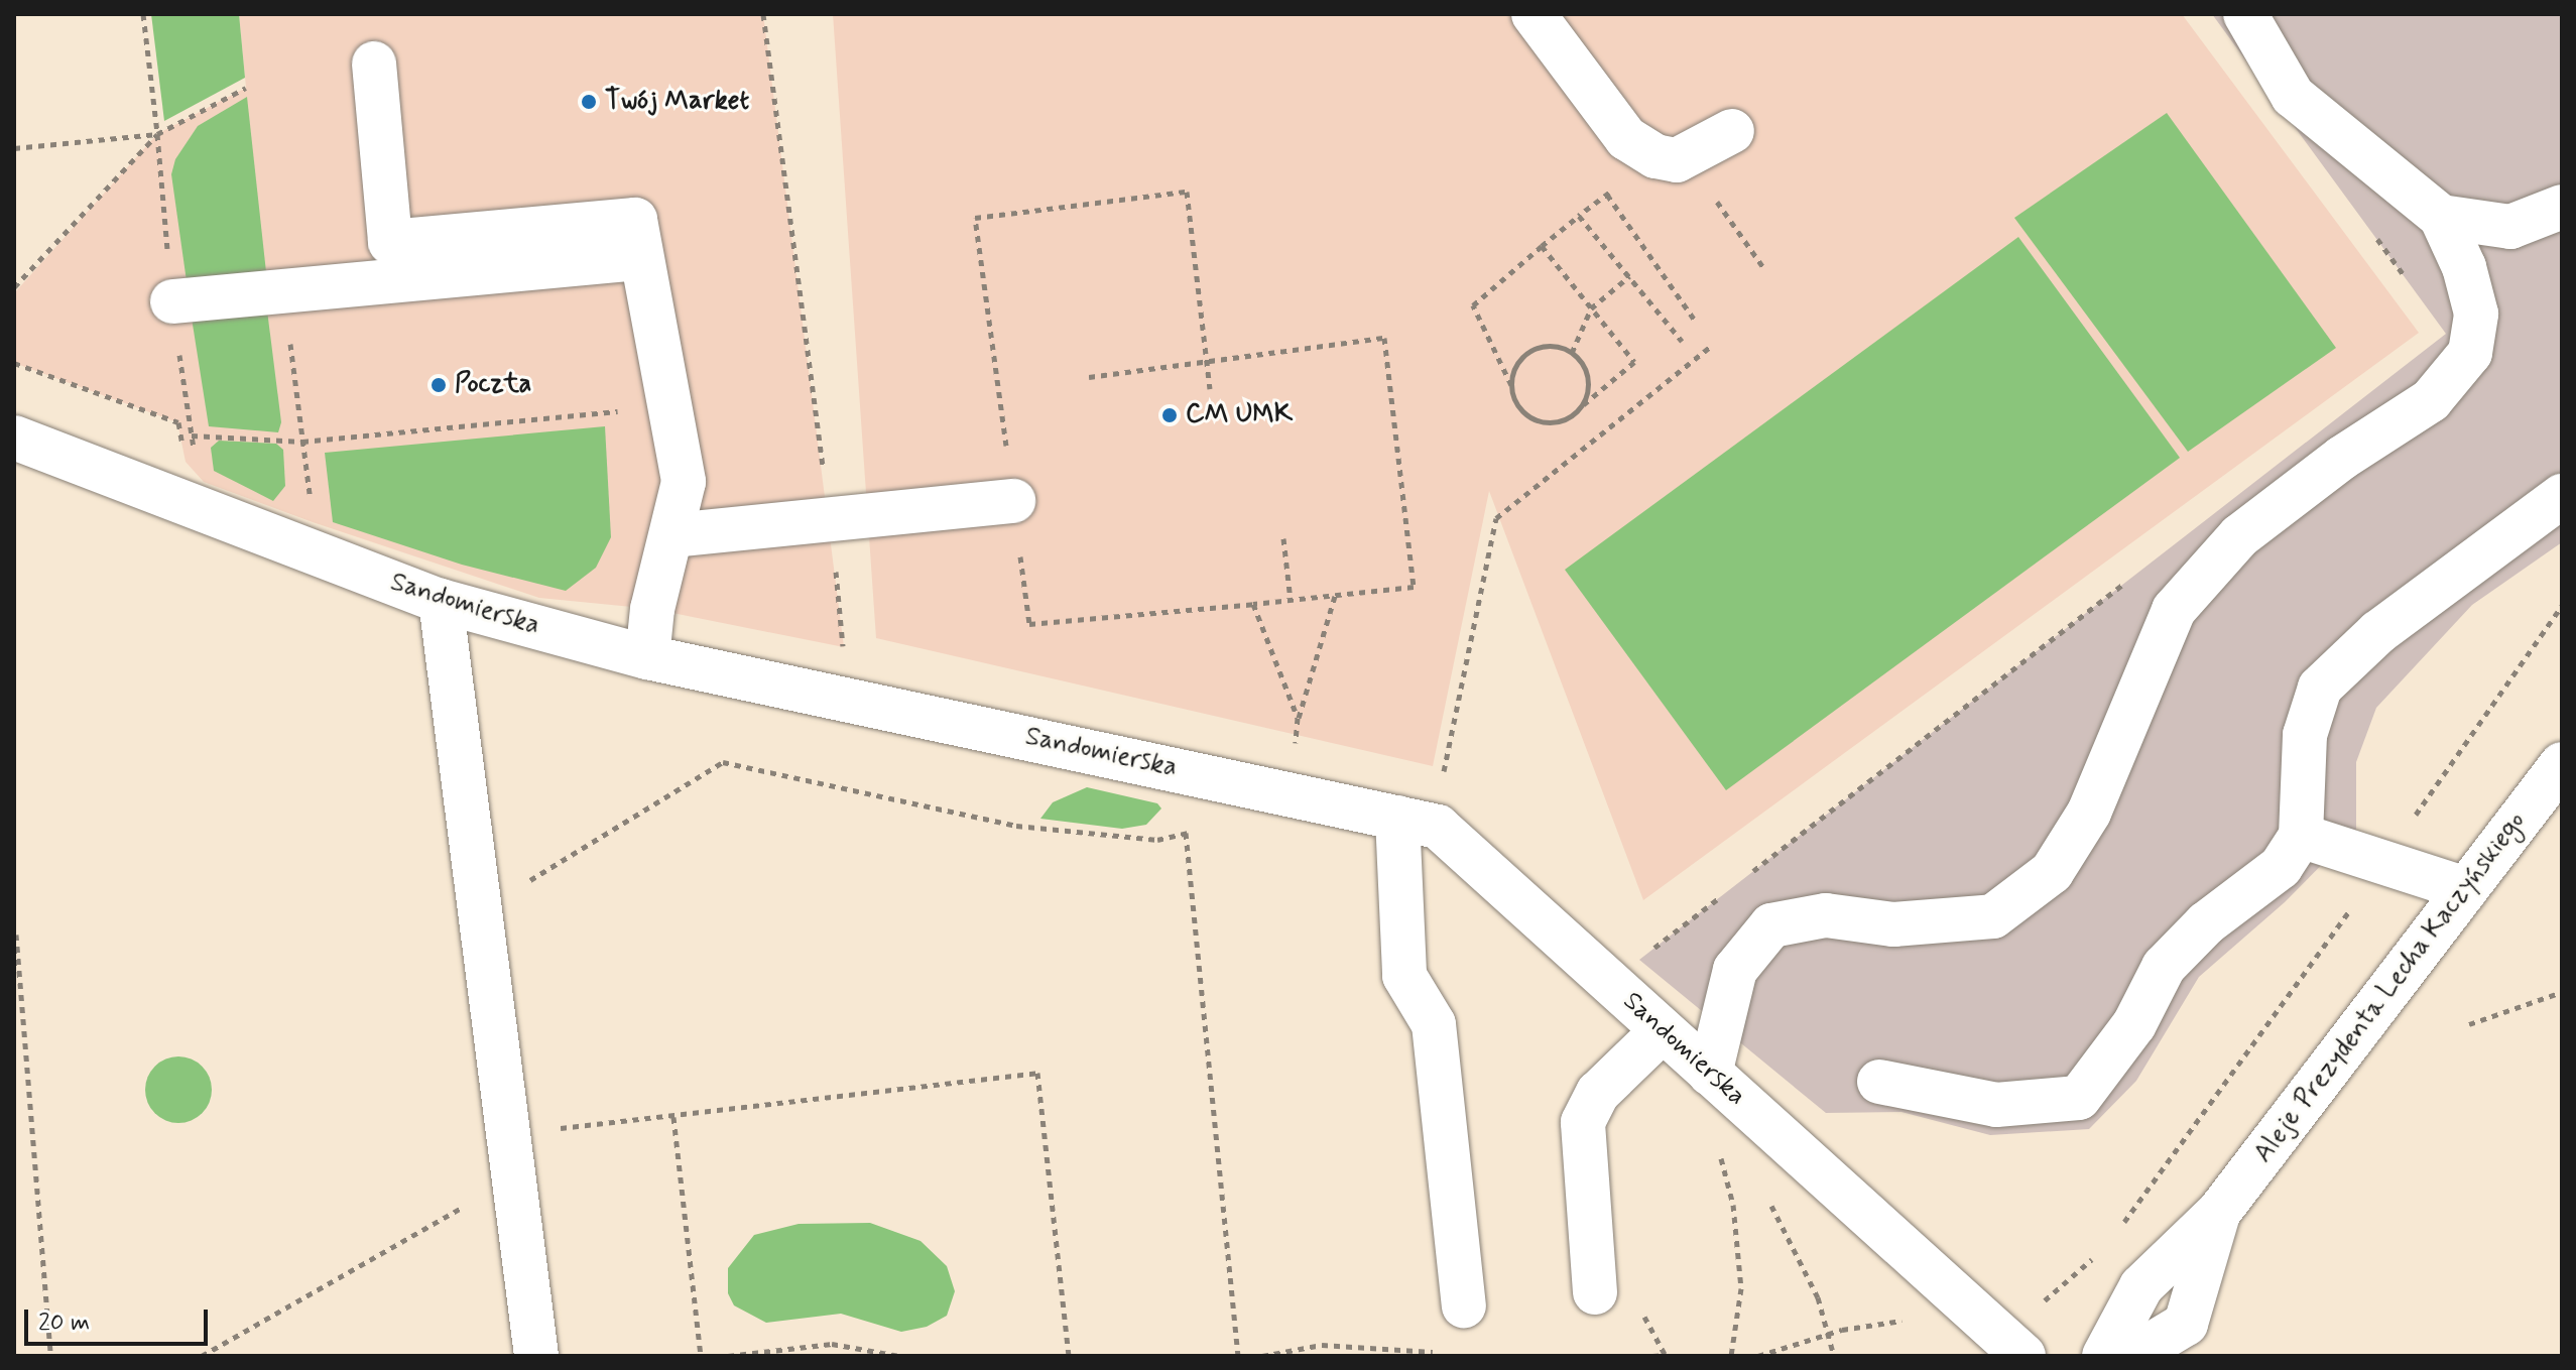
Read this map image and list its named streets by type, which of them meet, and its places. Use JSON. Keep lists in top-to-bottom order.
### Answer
{
  "streets": {
    "street": ["Sandomierska", "Aleje Prezydenta Lecha Kaczyńskiego"]
  },
  "places": ["Twój Market", "Poczta", "CM UMK"],
  "scale_bar": "20 m"
}
